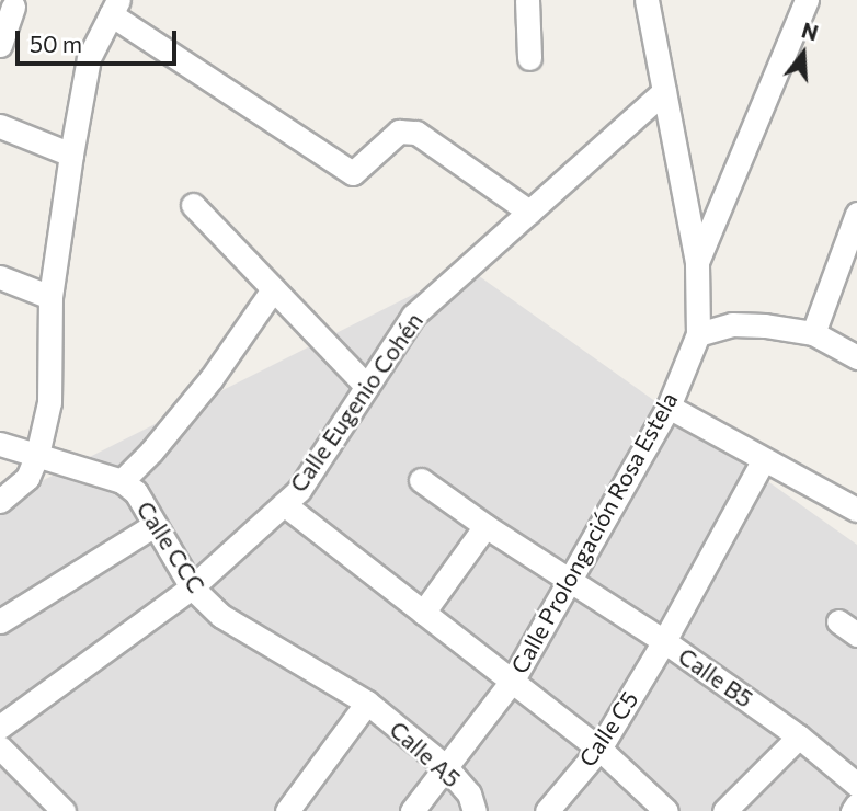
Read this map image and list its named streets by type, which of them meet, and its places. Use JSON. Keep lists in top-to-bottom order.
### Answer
{
  "streets": {
    "street": [
      "Calle Eugenio Cohén",
      "Calle Prolongación Rosa Estela",
      "Calle CCC",
      "Calle B5",
      "Calle C5",
      "Calle A5"
    ]
  },
  "crossings": [
    ["Calle Eugenio Cohén", "Calle Prolongación Rosa Estela"],
    ["Calle Eugenio Cohén", "Calle CCC"],
    ["Calle Prolongación Rosa Estela", "Calle B5"],
    ["Calle Prolongación Rosa Estela", "Calle A5"],
    ["Calle CCC", "Calle A5"],
    ["Calle B5", "Calle C5"]
  ],
  "scale_bar": "50 m",
  "north": "top"
}
